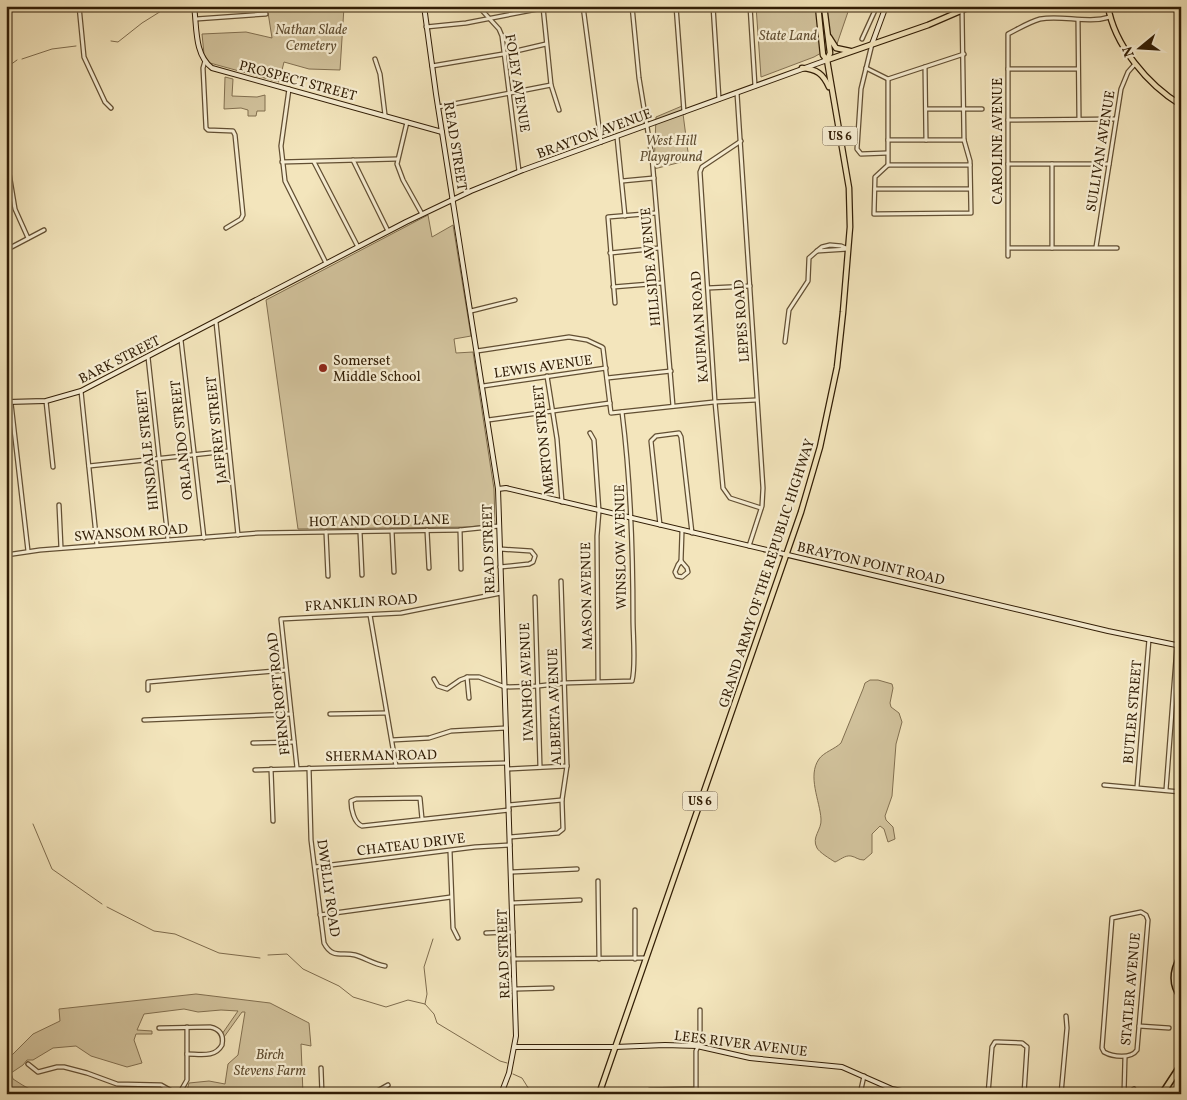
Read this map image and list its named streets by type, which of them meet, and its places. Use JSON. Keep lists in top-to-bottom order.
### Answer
{
  "streets": {
    "main road": [
      "PROSPECT STREET",
      "BRAYTON AVENUE",
      "US 6",
      "READ STREET",
      "BARK STREET",
      "BRAYTON POINT ROAD",
      "GRAND ARMY OF THE REPUBLIC HIGHWAY",
      "LEES RIVER AVENUE"
    ],
    "street": [
      "FOLEY AVENUE",
      "CAROLINE AVENUE",
      "SULLIVAN AVENUE",
      "HILLSIDE AVENUE",
      "LEPES ROAD",
      "KAUFMAN ROAD",
      "LEWIS AVENUE",
      "JAFFREY STREET",
      "ORLANDO STREET",
      "MERTON STREET",
      "HINSDALE STREET",
      "HOT AND COLD LANE",
      "SWANSOM ROAD",
      "WINSLOW AVENUE",
      "MASON AVENUE",
      "FRANKLIN ROAD",
      "IVANHOE AVENUE",
      "FERNCROFT ROAD",
      "ALBERTA AVENUE",
      "BUTLER STREET",
      "SHERMAN ROAD",
      "CHATEAU DRIVE",
      "DWELLY ROAD",
      "STATLER AVENUE"
    ]
  },
  "crossings": [
    ["PROSPECT STREET", "READ STREET"],
    ["FOLEY AVENUE", "BRAYTON AVENUE"],
    ["BRAYTON AVENUE", "US 6"],
    ["BRAYTON AVENUE", "READ STREET"],
    ["BRAYTON AVENUE", "HILLSIDE AVENUE"],
    ["BRAYTON AVENUE", "LEPES ROAD"],
    ["BRAYTON AVENUE", "BARK STREET"],
    ["BRAYTON AVENUE", "GRAND ARMY OF THE REPUBLIC HIGHWAY"],
    ["US 6", "GRAND ARMY OF THE REPUBLIC HIGHWAY"],
    ["US 6", "LEES RIVER AVENUE"],
    ["READ STREET", "LEWIS AVENUE"],
    ["READ STREET", "HOT AND COLD LANE"],
    ["READ STREET", "BRAYTON POINT ROAD"],
    ["READ STREET", "FRANKLIN ROAD"],
    ["READ STREET", "ALBERTA AVENUE"],
    ["READ STREET", "SHERMAN ROAD"],
    ["READ STREET", "CHATEAU DRIVE"],
    ["READ STREET", "LEES RIVER AVENUE"],
    ["LEPES ROAD", "KAUFMAN ROAD"],
    ["LEPES ROAD", "BRAYTON POINT ROAD"],
    ["BARK STREET", "JAFFREY STREET"],
    ["BARK STREET", "ORLANDO STREET"],
    ["BARK STREET", "HINSDALE STREET"],
    ["LEWIS AVENUE", "MERTON STREET"],
    ["JAFFREY STREET", "SWANSOM ROAD"],
    ["ORLANDO STREET", "SWANSOM ROAD"],
    ["MERTON STREET", "BRAYTON POINT ROAD"],
    ["HINSDALE STREET", "SWANSOM ROAD"],
    ["HOT AND COLD LANE", "SWANSOM ROAD"],
    ["WINSLOW AVENUE", "BRAYTON POINT ROAD"],
    ["WINSLOW AVENUE", "MASON AVENUE"],
    ["BRAYTON POINT ROAD", "GRAND ARMY OF THE REPUBLIC HIGHWAY"],
    ["BRAYTON POINT ROAD", "MASON AVENUE"],
    ["BRAYTON POINT ROAD", "BUTLER STREET"],
    ["GRAND ARMY OF THE REPUBLIC HIGHWAY", "LEES RIVER AVENUE"],
    ["FRANKLIN ROAD", "FERNCROFT ROAD"],
    ["FERNCROFT ROAD", "SHERMAN ROAD"],
    ["SHERMAN ROAD", "DWELLY ROAD"],
    ["CHATEAU DRIVE", "DWELLY ROAD"]
  ],
  "parks": [
    "Nathan Slade Cemetery",
    "State Land",
    "West Hill Playground",
    "Birch Stevens Farm"
  ],
  "places": ["Somerset Middle School"],
  "north": "left"
}
